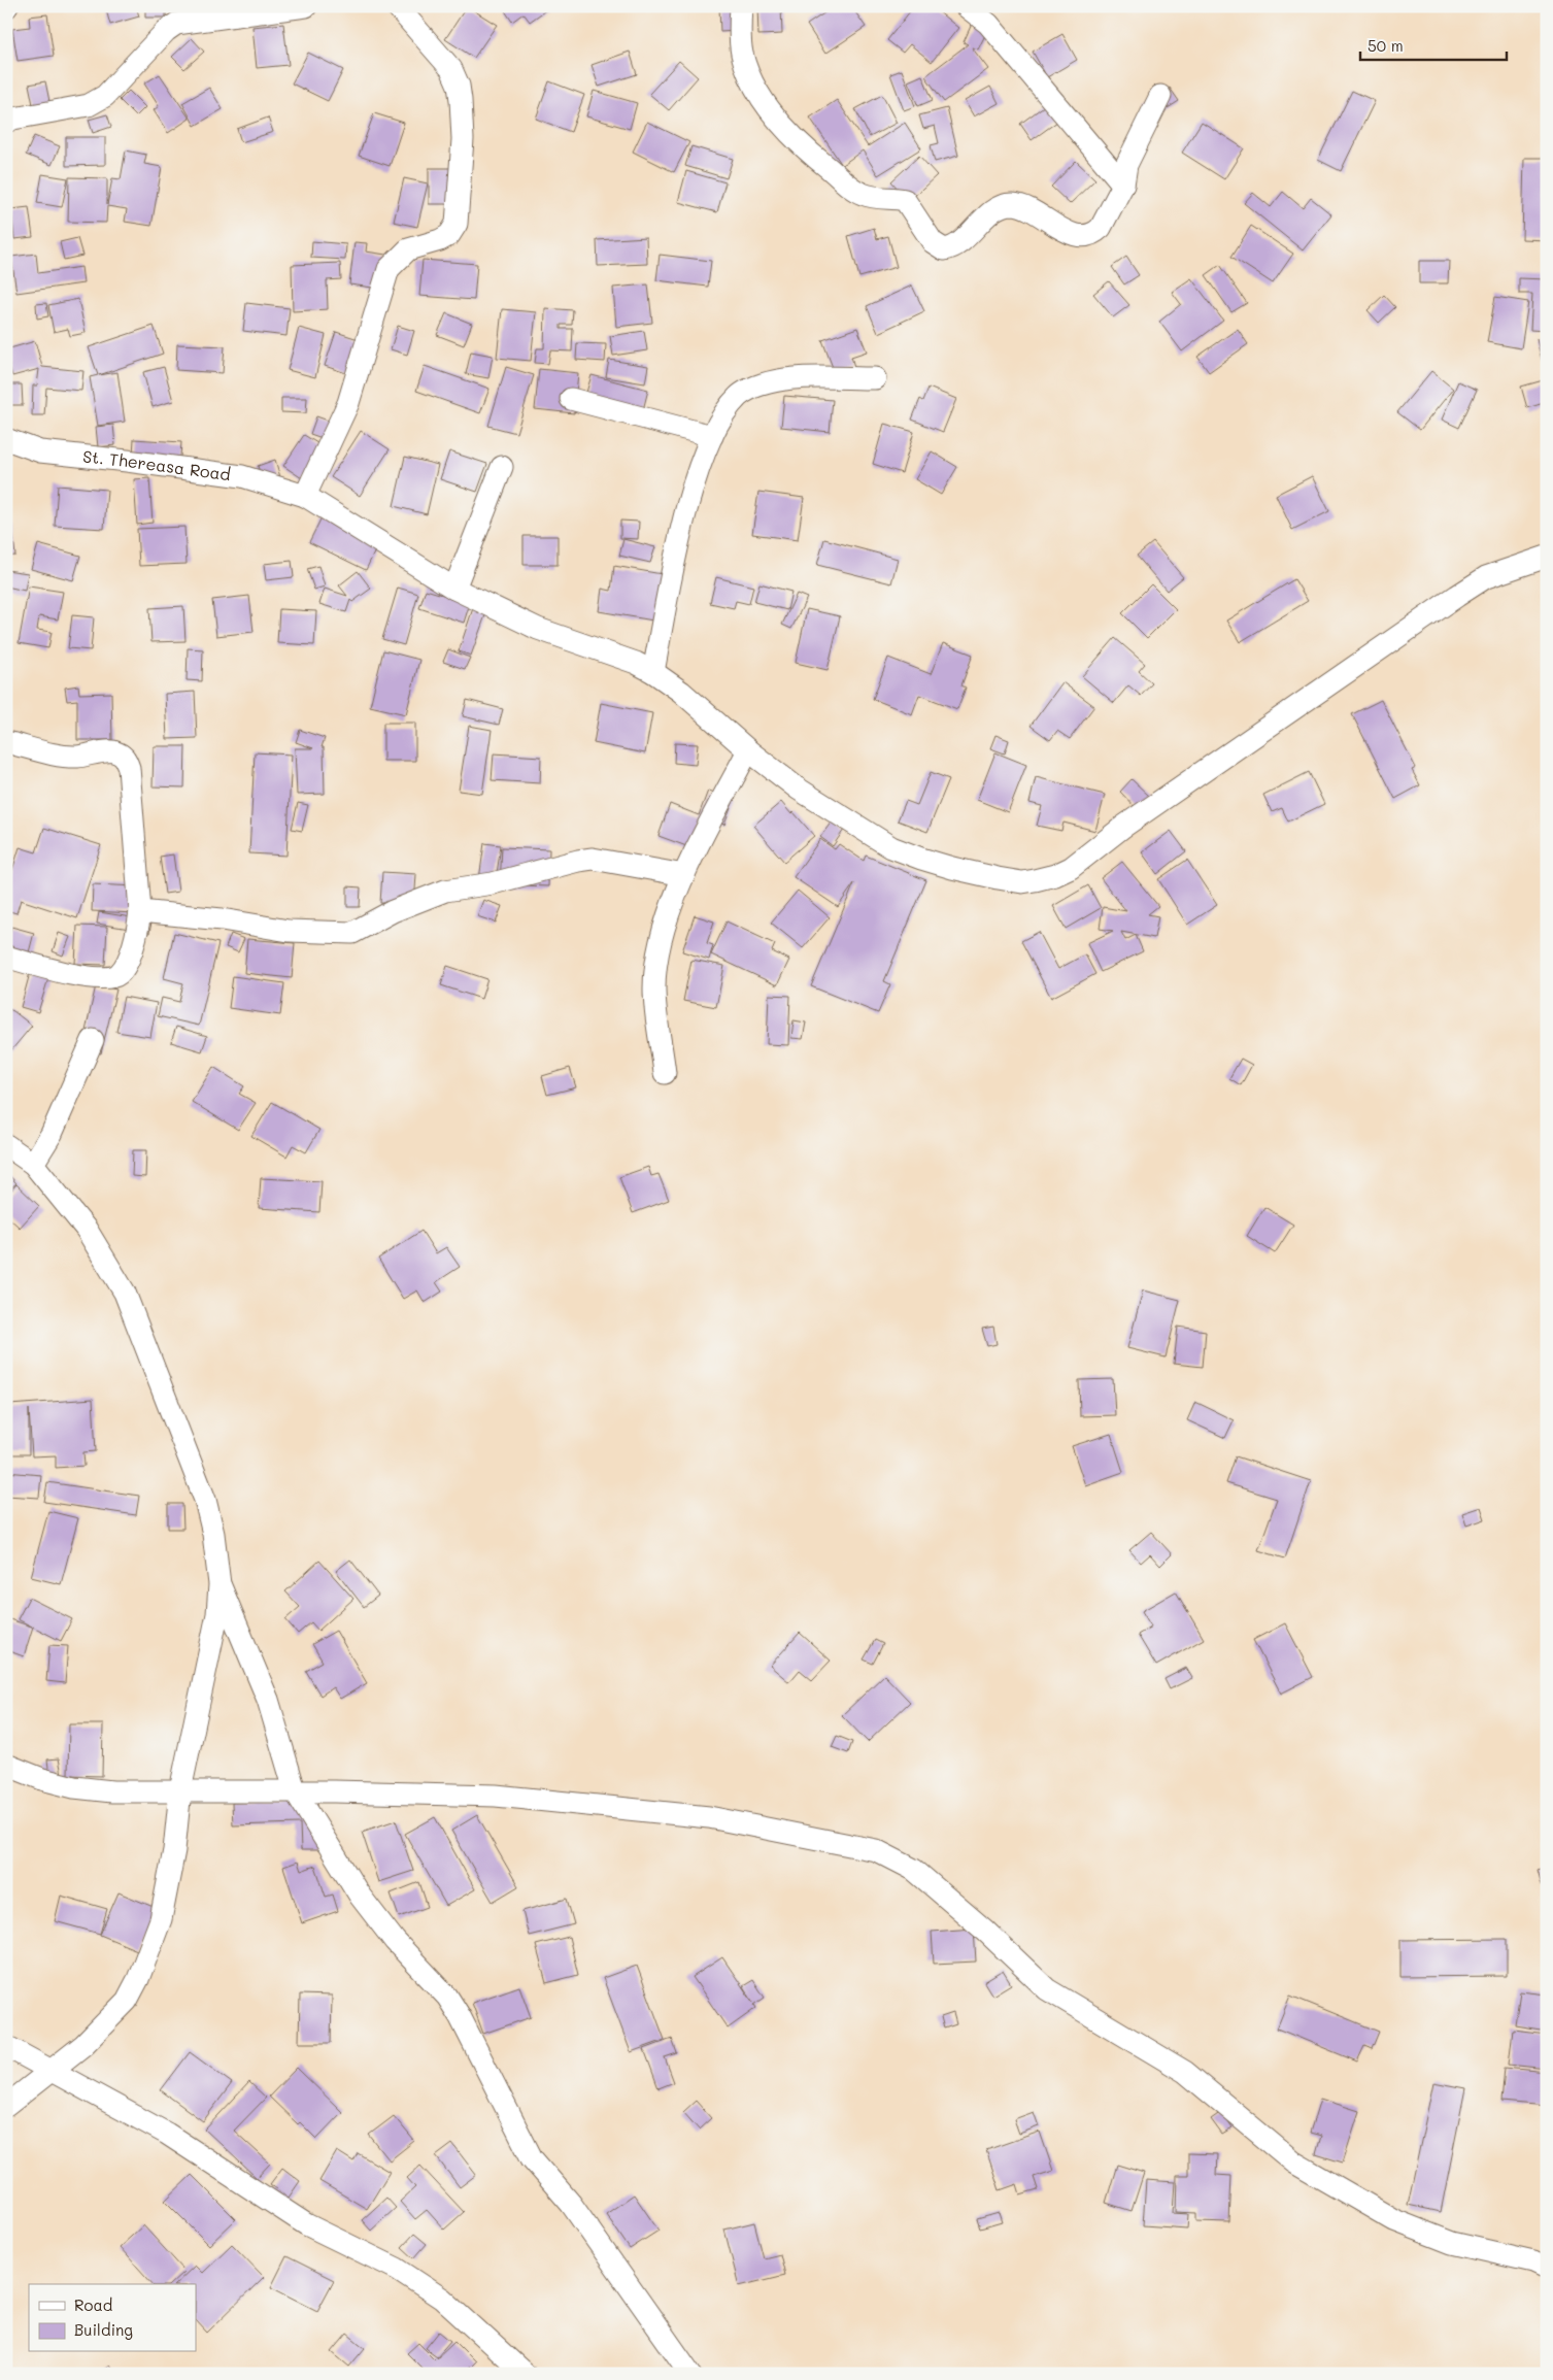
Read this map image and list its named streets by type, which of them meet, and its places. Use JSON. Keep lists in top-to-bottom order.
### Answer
{
  "streets": {
    "street": ["St. Thereasa Road"]
  },
  "legend": ["Road", "Building"],
  "scale_bar": "50 m"
}
